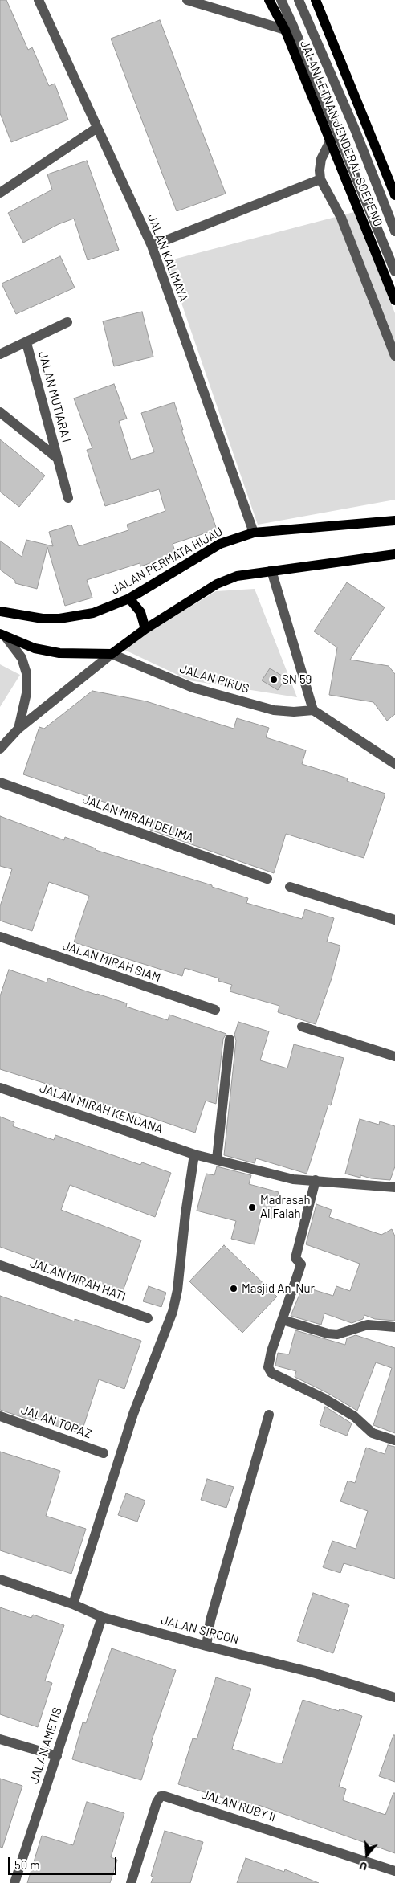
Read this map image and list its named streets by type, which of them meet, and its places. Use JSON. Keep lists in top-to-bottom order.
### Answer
{
  "streets": {
    "main road": ["JALAN LETNAN JENDERAL SOEPENO", "JALAN PERMATA HIJAU"],
    "street": [
      "JALAN KALIMAYA",
      "JALAN MUTIARA I",
      "JALAN PIRUS",
      "JALAN MIRAH DELIMA",
      "JALAN MIRAH SIAM",
      "JALAN MIRAH KENCANA",
      "JALAN MIRAH HATI",
      "JALAN TOPAZ",
      "JALAN SIRCON",
      "JALAN AMETIS",
      "JALAN RUBY II"
    ]
  },
  "crossings": [
    ["JALAN KALIMAYA", "JALAN PERMATA HIJAU"],
    ["JALAN SIRCON", "JALAN AMETIS"]
  ],
  "places": ["SN 59", "Madrasah Al Falah", "Masjid An-Nur"],
  "scale_bar": "50 m",
  "north": "bottom"
}
